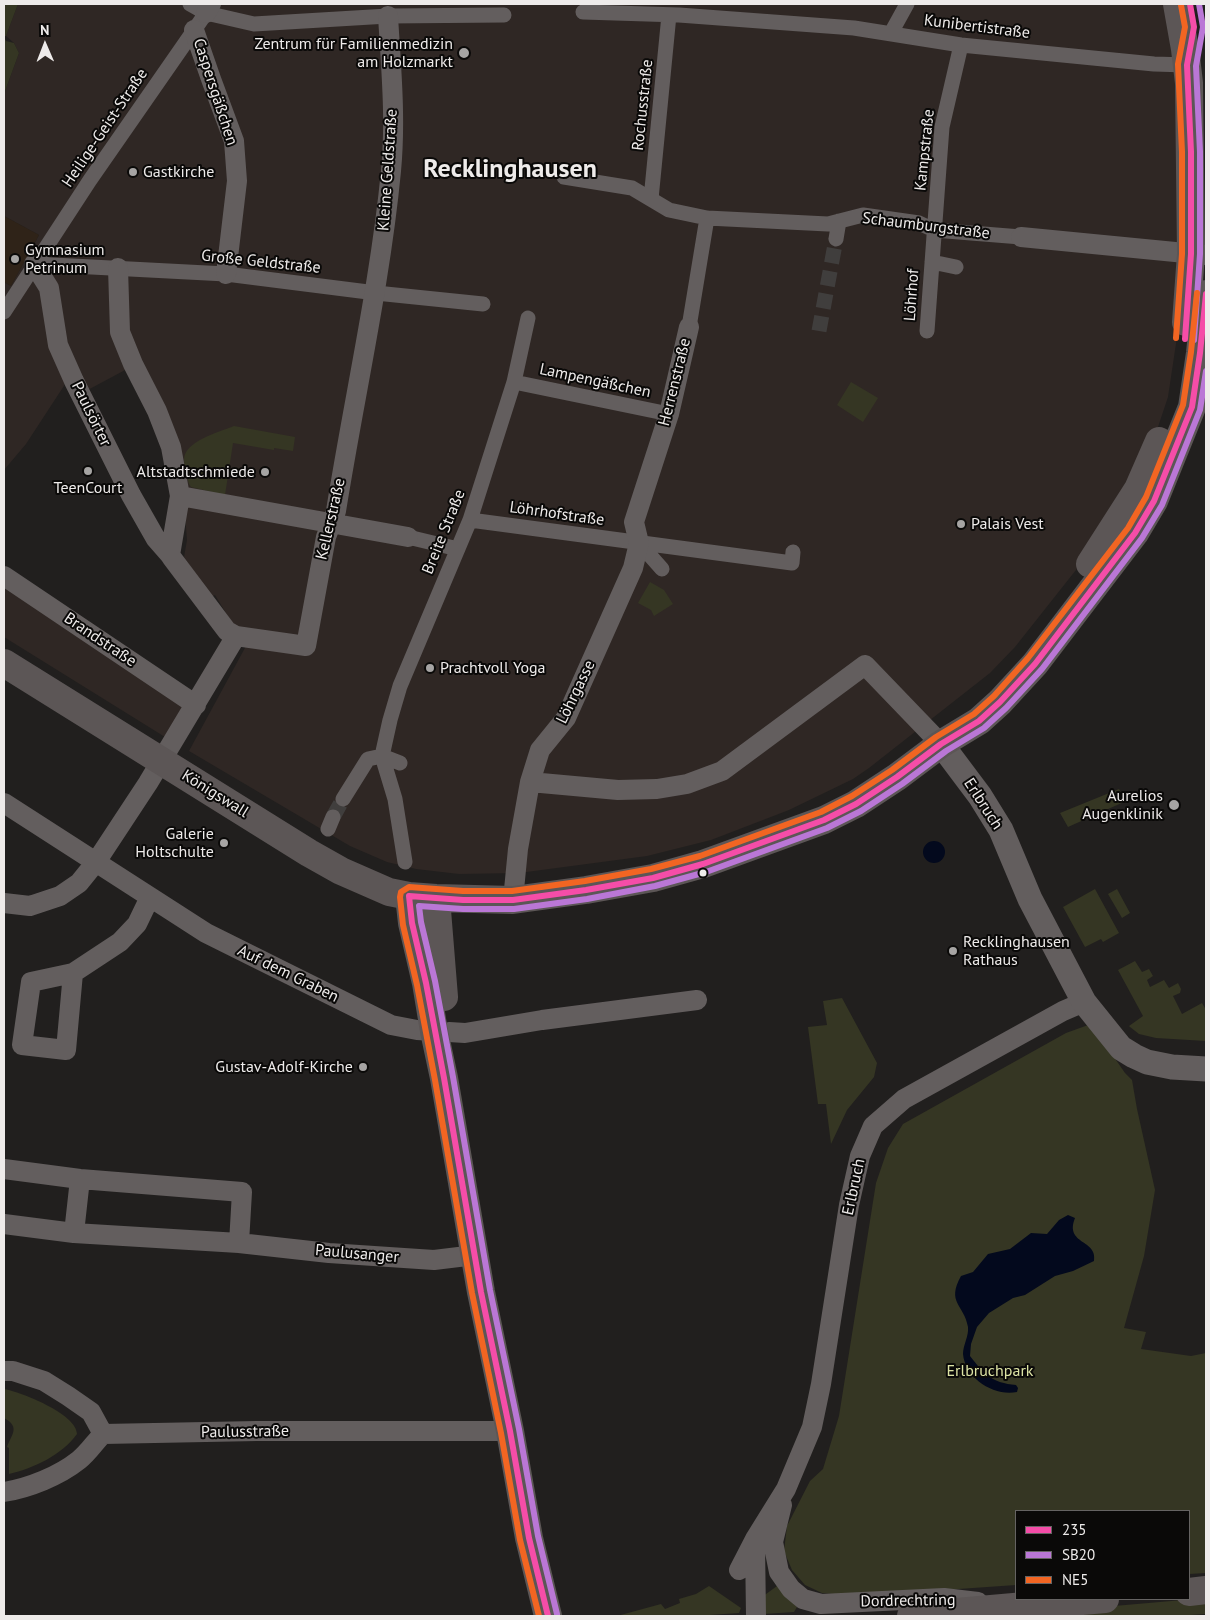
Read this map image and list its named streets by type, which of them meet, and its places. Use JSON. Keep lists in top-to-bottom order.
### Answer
{
  "streets": {
    "main road": ["Königswall", "Dordrechtring"],
    "street": [
      "Kunibertistraße",
      "Caspersgäßchen",
      "Rochusstraße",
      "Heilige-Geist-Straße",
      "Kampstraße",
      "Kleine Geldstraße",
      "Schaumburgstraße",
      "Große Geldstraße",
      "Löhrhof",
      "Lampengäßchen",
      "Herrenstraße",
      "Paulsörter",
      "Löhrhofstraße",
      "Kellerstraße",
      "Breite Straße",
      "Brandstraße",
      "Löhrgasse",
      "Erlbruch",
      "Auf dem Graben",
      "Paulusanger",
      "Paulusstraße"
    ]
  },
  "crossings": [
    ["Kunibertistraße", "Rochusstraße"],
    ["Kunibertistraße", "Kampstraße"],
    ["Caspersgäßchen", "Heilige-Geist-Straße"],
    ["Caspersgäßchen", "Große Geldstraße"],
    ["Rochusstraße", "Schaumburgstraße"],
    ["Heilige-Geist-Straße", "Große Geldstraße"],
    ["Heilige-Geist-Straße", "Paulsörter"],
    ["Kampstraße", "Schaumburgstraße"],
    ["Kampstraße", "Löhrhof"],
    ["Kleine Geldstraße", "Große Geldstraße"],
    ["Kleine Geldstraße", "Kellerstraße"],
    ["Schaumburgstraße", "Löhrhof"],
    ["Schaumburgstraße", "Herrenstraße"],
    ["Große Geldstraße", "Paulsörter"],
    ["Große Geldstraße", "Kellerstraße"],
    ["Lampengäßchen", "Herrenstraße"],
    ["Lampengäßchen", "Breite Straße"],
    ["Herrenstraße", "Löhrhofstraße"],
    ["Herrenstraße", "Löhrgasse"],
    ["Paulsörter", "Kellerstraße"],
    ["Löhrhofstraße", "Breite Straße"],
    ["Löhrhofstraße", "Löhrgasse"],
    ["Löhrgasse", "Königswall"],
    ["Königswall", "Erlbruch"],
    ["Erlbruch", "Dordrechtring"]
  ],
  "districts": ["Recklinghausen"],
  "parks": ["Erlbruchpark"],
  "places": [
    "Zentrum für Familienmedizin am Holzmarkt",
    "Gastkirche",
    "Gymnasium Petrinum",
    "TeenCourt",
    "Altstadtschmiede",
    "Palais Vest",
    "Prachtvoll Yoga",
    "Aurelios Augenklinik",
    "Galerie Holtschulte",
    "Recklinghausen Rathaus",
    "Gustav-Adolf-Kirche"
  ],
  "lines": ["transit line 235", "transit line SB20", "transit line NE5"],
  "legend": ["235", "SB20", "NE5"],
  "north": "top"
}
